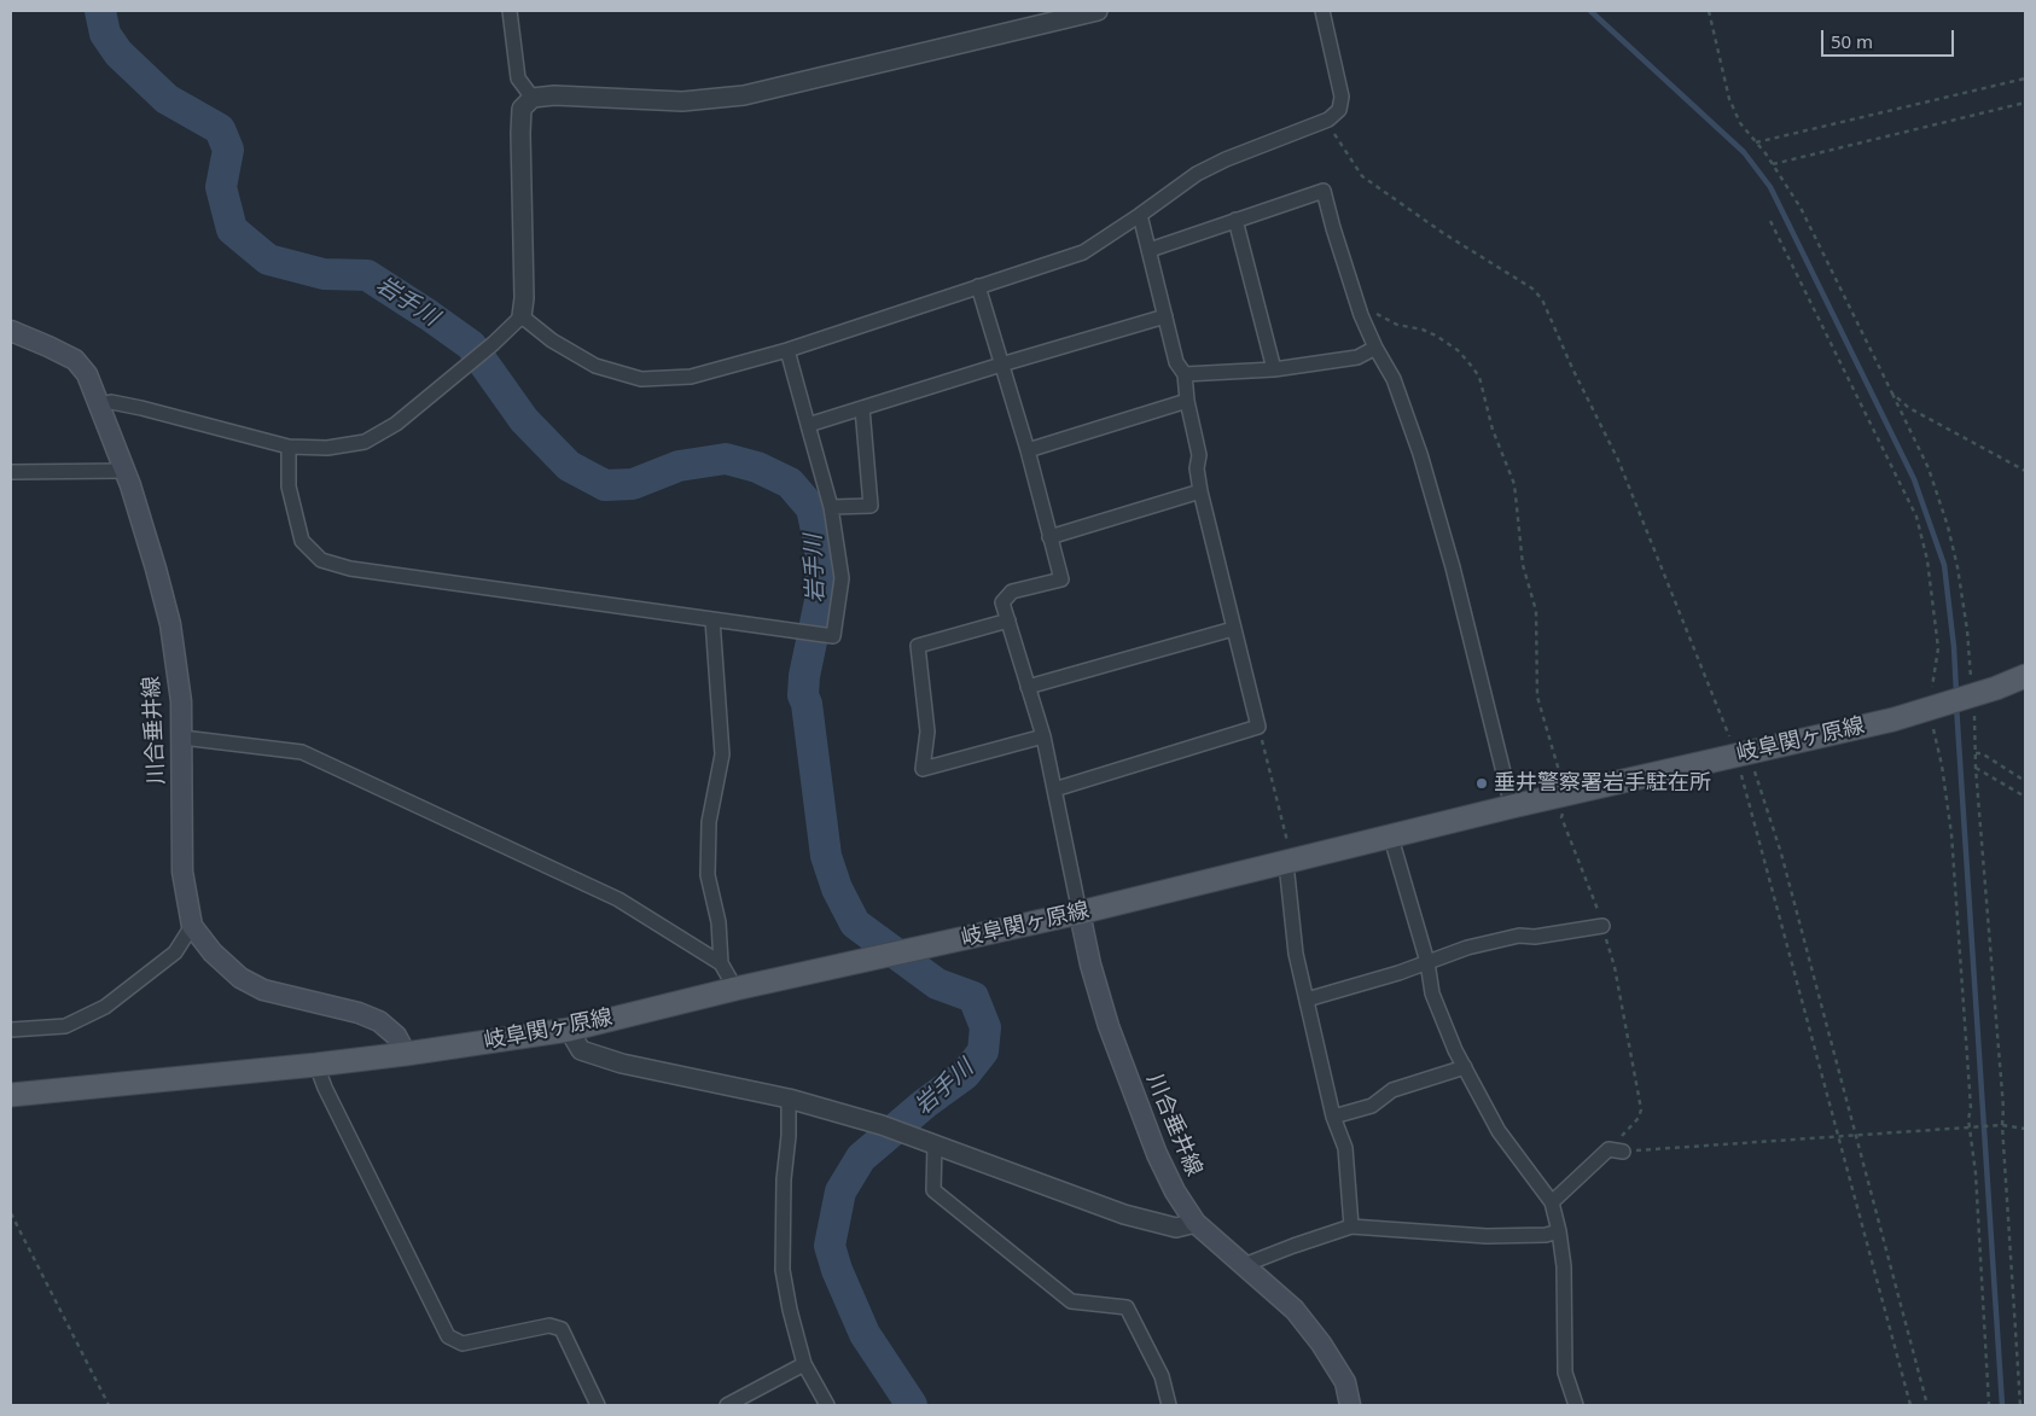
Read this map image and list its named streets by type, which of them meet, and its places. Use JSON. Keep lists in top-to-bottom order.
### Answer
{
  "streets": {
    "main road": ["川合垂井線", "岐阜関ヶ原線"]
  },
  "crossings": [
    ["川合垂井線", "岐阜関ヶ原線"]
  ],
  "water": ["岩手川"],
  "places": ["垂井警察署岩手駐在所"],
  "scale_bar": "50 m"
}
